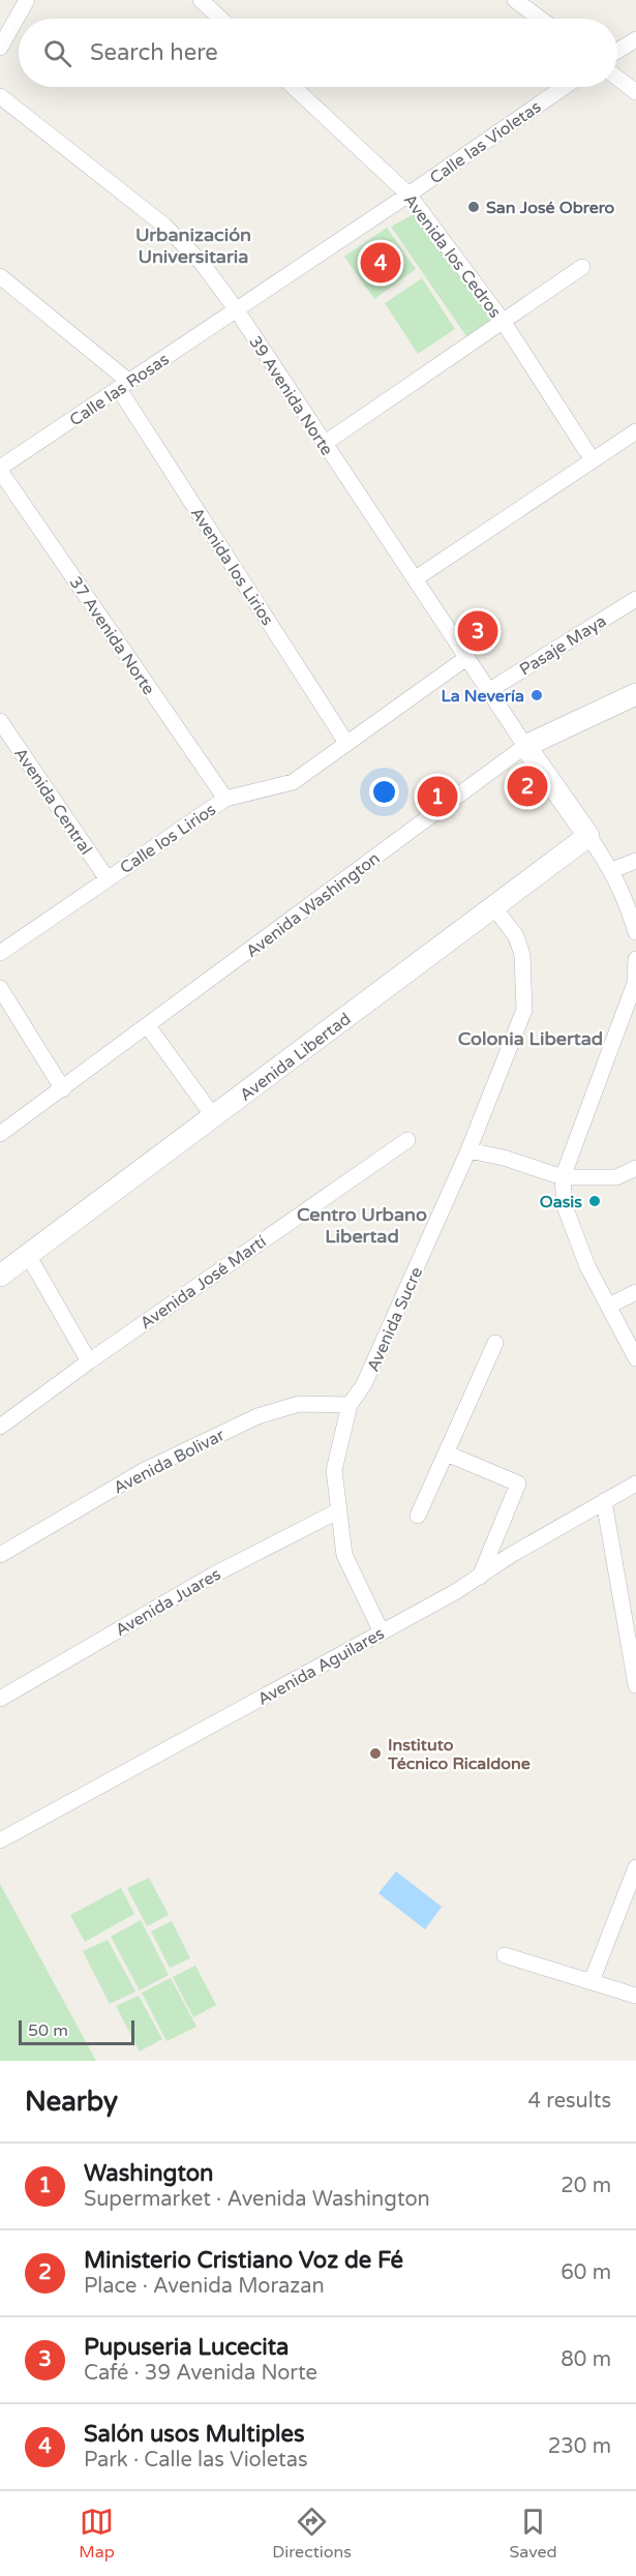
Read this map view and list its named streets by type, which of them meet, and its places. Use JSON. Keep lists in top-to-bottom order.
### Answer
{
  "streets": {
    "main road": ["Avenida Washington", "Avenida Libertad"],
    "street": [
      "Calle las Violetas",
      "Avenida los Cedros",
      "Calle las Rosas",
      "39 Avenida Norte",
      "Avenida los Lirios",
      "37 Avenida Norte",
      "Pasaje Maya",
      "Avenida Central",
      "Calle los Lirios",
      "Avenida José Martí",
      "Avenida Sucre",
      "Avenida Bolivar",
      "Avenida Juares",
      "Avenida Aguilares"
    ]
  },
  "crossings": [
    ["Calle las Violetas", "Avenida los Cedros"],
    ["Calle las Violetas", "Calle las Rosas"],
    ["Calle las Violetas", "39 Avenida Norte"],
    ["Calle las Rosas", "39 Avenida Norte"],
    ["Calle las Rosas", "Avenida los Lirios"],
    ["Calle las Rosas", "37 Avenida Norte"],
    ["39 Avenida Norte", "Pasaje Maya"],
    ["39 Avenida Norte", "Calle los Lirios"],
    ["39 Avenida Norte", "Avenida Washington"],
    ["Avenida los Lirios", "Calle los Lirios"],
    ["37 Avenida Norte", "Calle los Lirios"],
    ["Avenida Central", "Calle los Lirios"],
    ["Avenida Libertad", "Avenida Sucre"],
    ["Avenida Sucre", "Avenida Bolivar"],
    ["Avenida Sucre", "Avenida Juares"],
    ["Avenida Sucre", "Avenida Aguilares"]
  ],
  "districts": ["Urbanización Universitaria", "Colonia Libertad", "Centro Urbano Libertad"],
  "places": [
    "San José Obrero",
    "La Nevería",
    "Oasis",
    "Instituto Técnico Ricaldone"
  ],
  "scale_bar": "50 m",
  "page": {
    "search": "Search here",
    "pins": [
      "4",
      "3",
      "2",
      "1"
    ],
    "scale": "50 m",
    "heading": ["Nearby", "4 results"],
    "list": [
      {
        "mark": "1",
        "name": "Washington",
        "note": "Supermarket · Avenida Washington",
        "value": "20 m"
      },
      {
        "mark": "2",
        "name": "Ministerio Cristiano Voz de Fé",
        "note": "Place · Avenida Morazan",
        "value": "60 m"
      },
      {
        "mark": "3",
        "name": "Pupuseria Lucecita",
        "note": "Café · 39 Avenida Norte",
        "value": "80 m"
      },
      {
        "mark": "4",
        "name": "Salón usos Multiples",
        "note": "Park · Calle las Violetas",
        "value": "230 m"
      }
    ],
    "nav": ["Map", "Directions", "Saved"]
  }
}
